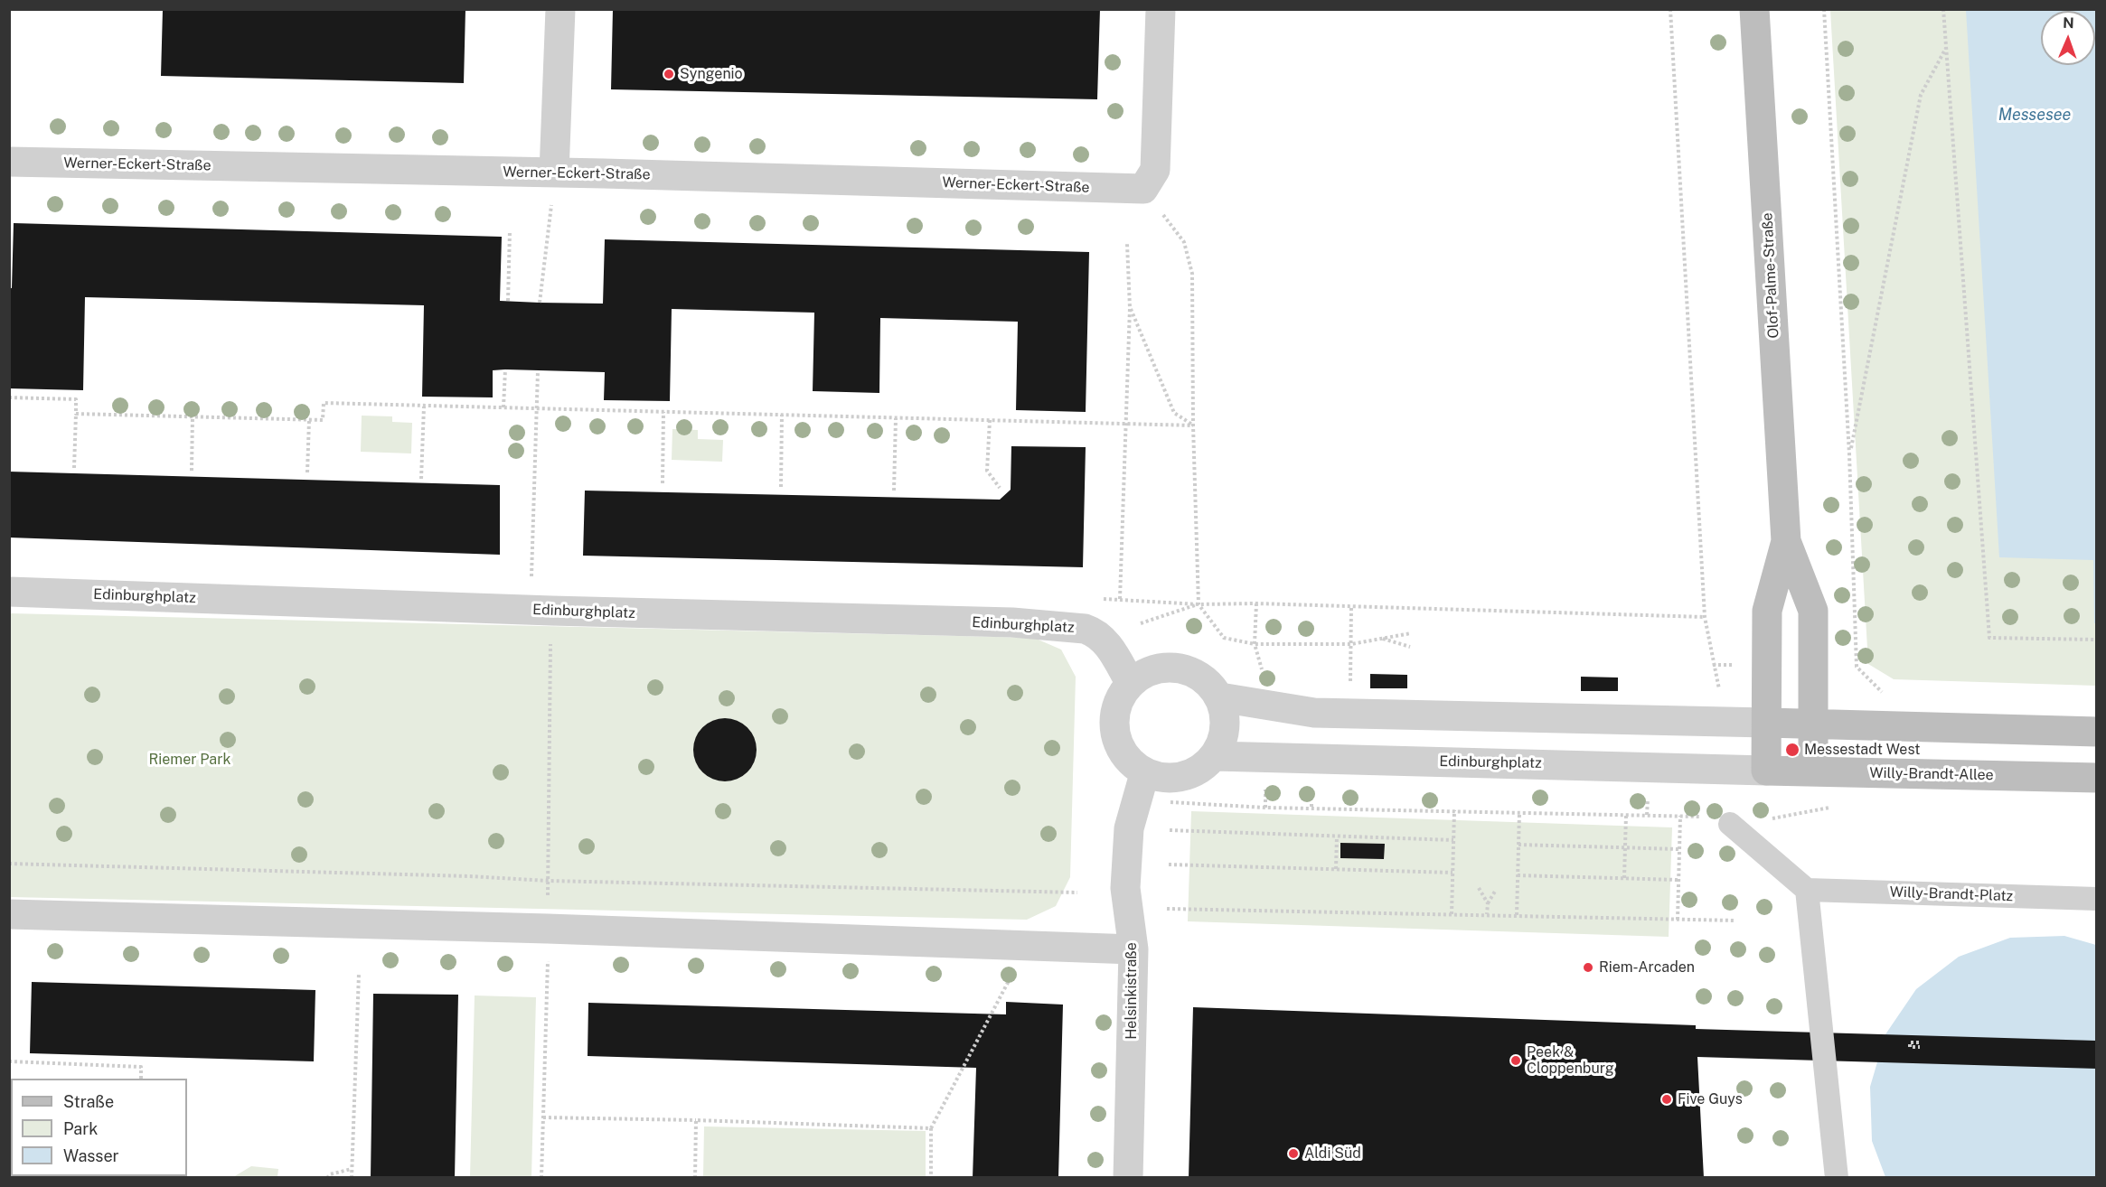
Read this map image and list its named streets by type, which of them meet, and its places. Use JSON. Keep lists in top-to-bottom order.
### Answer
{
  "streets": {
    "main road": ["Olof-Palme-Straße", "Willy-Brandt-Allee"],
    "street": [
      "Werner-Eckert-Straße",
      "Edinburghplatz",
      "Willy-Brandt-Platz",
      "Helsinkistraße"
    ]
  },
  "crossings": [
    ["Olof-Palme-Straße", "Edinburghplatz"],
    ["Olof-Palme-Straße", "Willy-Brandt-Allee"],
    ["Edinburghplatz", "Willy-Brandt-Allee"],
    ["Edinburghplatz", "Helsinkistraße"]
  ],
  "water": ["Messesee"],
  "parks": ["Riemer Park"],
  "places": [
    "Syngenio",
    "Messestadt West",
    "Riem-Arcaden",
    "Peek & Cloppenburg",
    "Five Guys",
    "Aldi Süd"
  ],
  "legend": ["Straße", "Park", "Wasser"],
  "north": "top"
}
